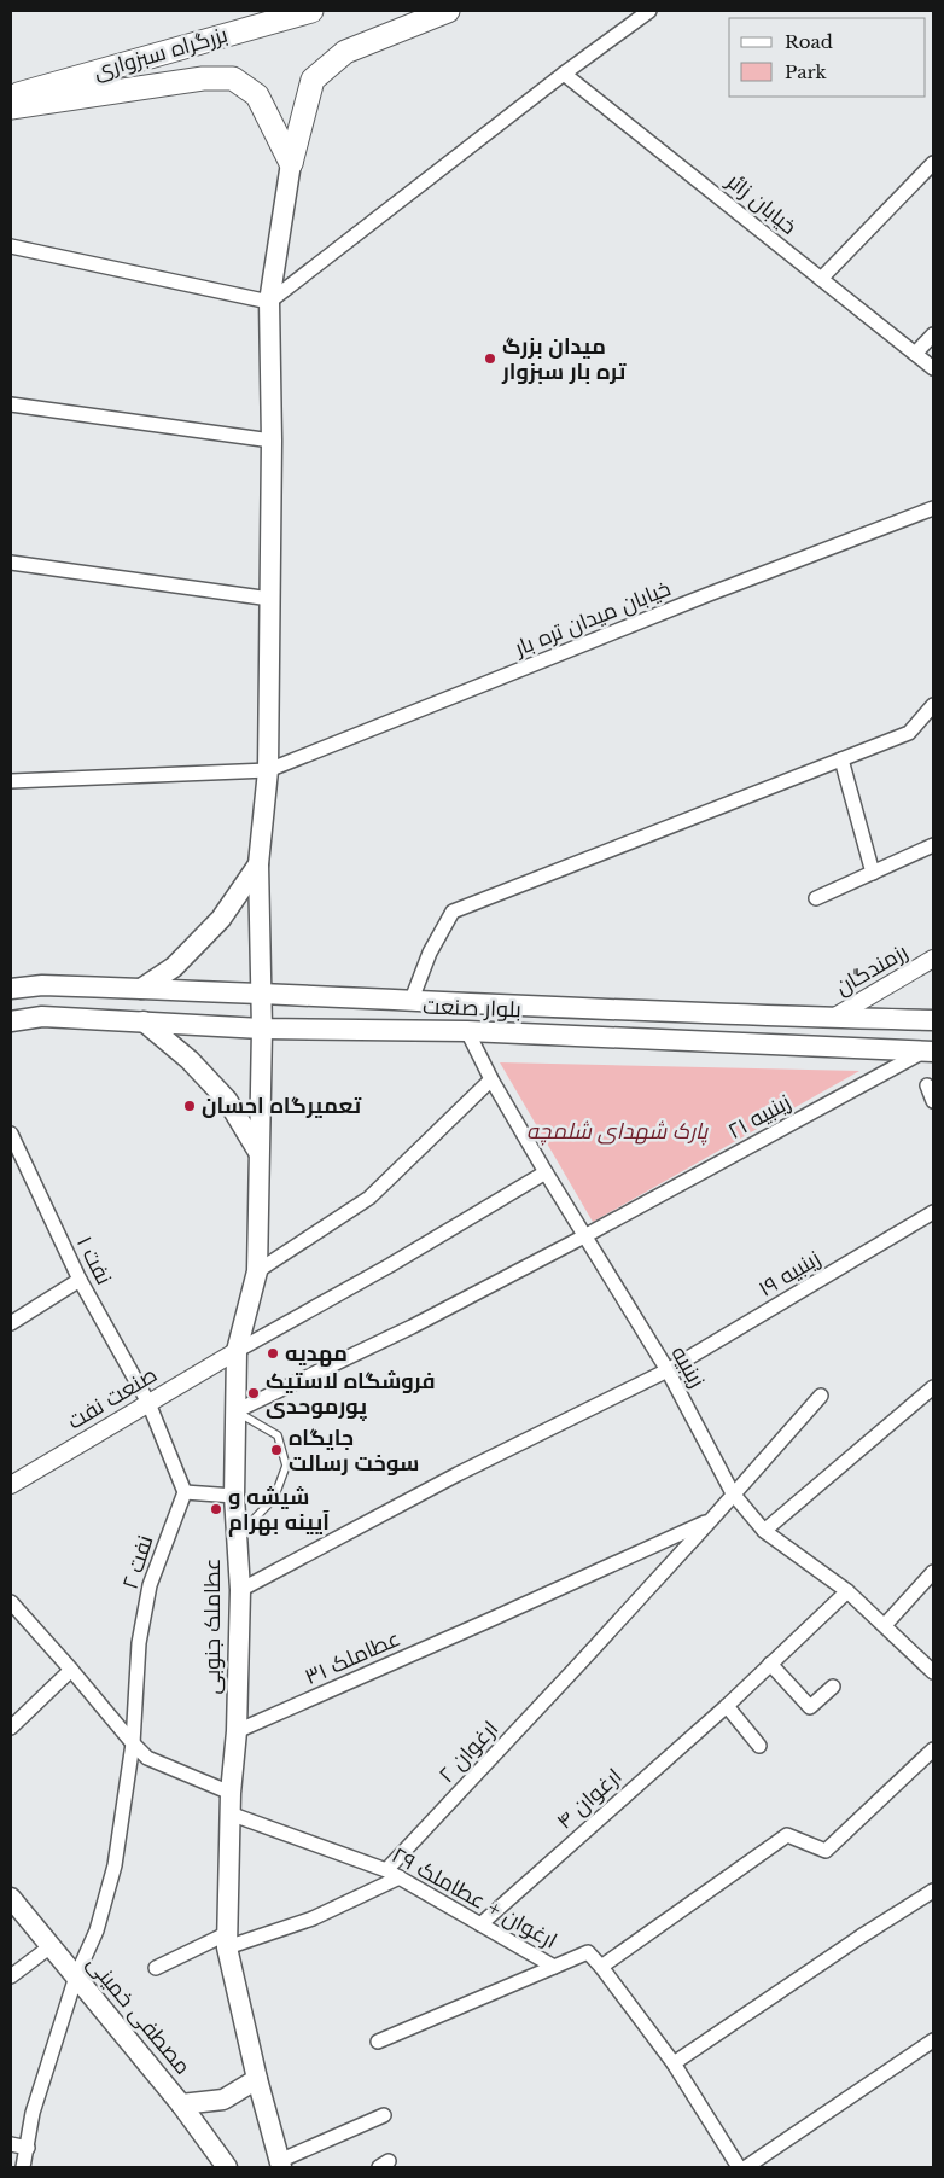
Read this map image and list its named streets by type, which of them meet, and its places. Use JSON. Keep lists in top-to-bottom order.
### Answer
{
  "streets": {
    "highway": ["بزرگراه سبزواری"],
    "main road": ["بلوار صنعت", "عطاملک جنوبی", "مصطفی خمینی"],
    "street": [
      "خیابان زائر",
      "خیابان میدان تره بار",
      "رزمندگان",
      "زینبیه ۲۱",
      "نفت ۱",
      "زینبیه ۱۹",
      "زینبیه",
      "صنعت نفت",
      "نفت ۲",
      "عطاملک ۳۱",
      "ارغوان ۲",
      "ارغوان ۴",
      "ارغوان + عطاملک ۲۹"
    ]
  },
  "crossings": [
    ["خیابان میدان تره بار", "عطاملک جنوبی"],
    ["رزمندگان", "بلوار صنعت"],
    ["بلوار صنعت", "زینبیه ۲۱"],
    ["بلوار صنعت", "زینبیه"],
    ["بلوار صنعت", "عطاملک جنوبی"],
    ["زینبیه ۲۱", "زینبیه"],
    ["زینبیه ۲۱", "عطاملک جنوبی"],
    ["نفت ۱", "صنعت نفت"],
    ["زینبیه ۱۹", "زینبیه"],
    ["زینبیه ۱۹", "عطاملک جنوبی"],
    ["زینبیه", "ارغوان ۲"],
    ["زینبیه", "ارغوان ۴"],
    ["صنعت نفت", "عطاملک جنوبی"],
    ["نفت ۲", "مصطفی خمینی"],
    ["عطاملک جنوبی", "عطاملک ۳۱"],
    ["عطاملک جنوبی", "ارغوان + عطاملک ۲۹"],
    ["عطاملک ۳۱", "ارغوان ۲"],
    ["ارغوان ۲", "ارغوان + عطاملک ۲۹"],
    ["ارغوان ۴", "ارغوان + عطاملک ۲۹"]
  ],
  "parks": ["پارک شهدای شلمچه"],
  "places": [
    "میدان بزرگ تره بار سبزوار",
    "تعمیرگاه احسان",
    "مهدیه",
    "فروشگاه لاستیک پورموحدی",
    "جایگاه سوخت رسالت",
    "شیشه و آیینه بهرام"
  ],
  "legend": ["Road", "Park"]
}
